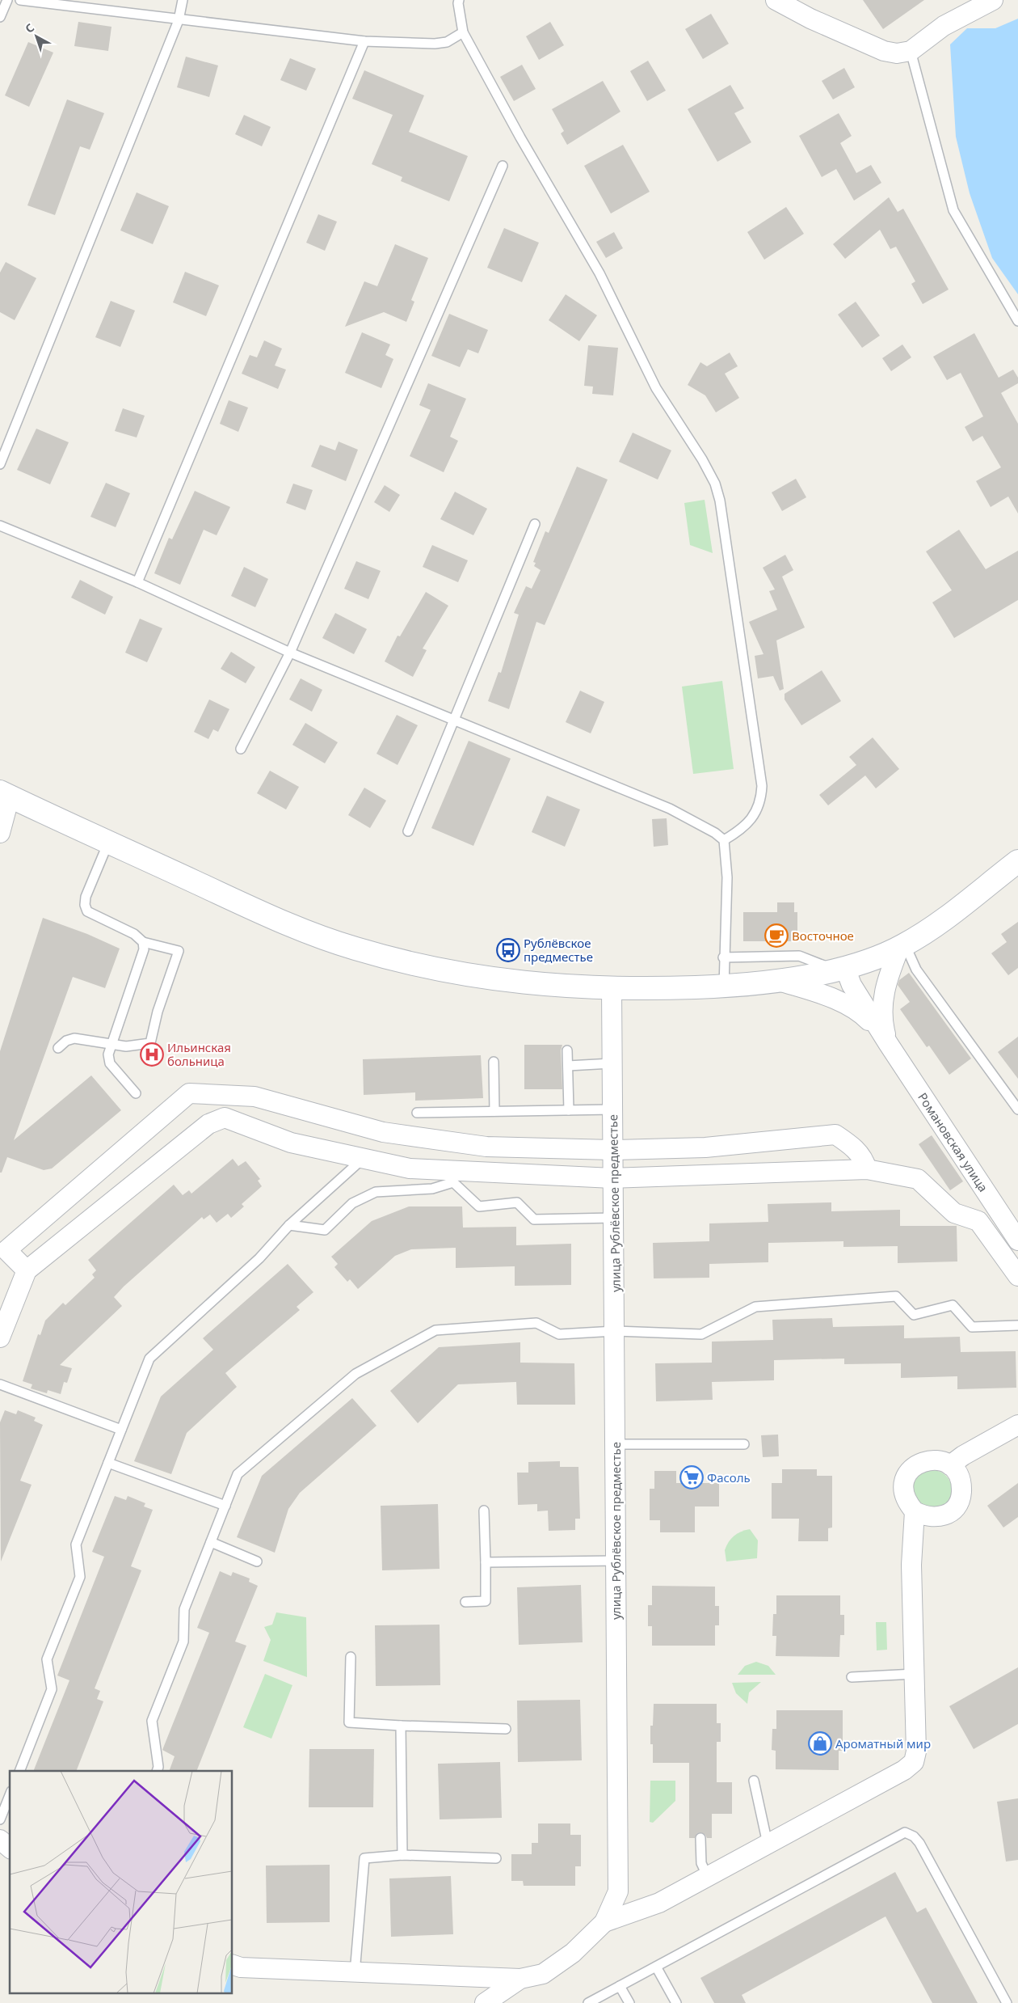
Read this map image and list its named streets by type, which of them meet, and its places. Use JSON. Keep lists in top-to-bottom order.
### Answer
{
  "streets": {
    "street": ["Романовская улица", "улица Рублёвское предместье"]
  },
  "places": {
    "cafe": ["Восточное"],
    "bus stop": ["Рублёвское предместье"],
    "hospital": ["Ильинская больница"],
    "supermarket": ["Фасоль"],
    "shop": ["Ароматный мир"]
  },
  "north": "top left"
}
